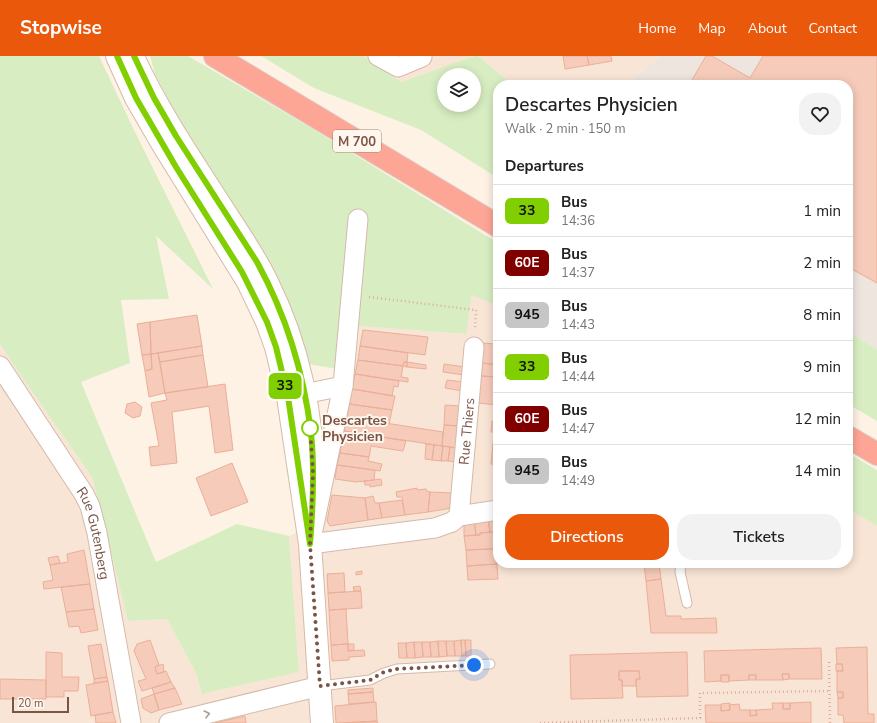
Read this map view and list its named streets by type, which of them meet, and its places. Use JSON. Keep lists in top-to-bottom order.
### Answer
{
  "streets": {
    "highway": ["M 700"],
    "street": ["Rue Thiers", "Rue Gutenberg"]
  },
  "places": ["Descartes Physicien"],
  "lines": ["bus line 33"],
  "scale_bar": "20 m",
  "page": {
    "header": "Stopwise",
    "nav": [
      "Home",
      "Map",
      "About",
      "Contact"
    ],
    "on_map": "33",
    "heading": [
      ["Descartes Physicien", "Walk · 2 min · 150 m"],
      "Departures"
    ],
    "list": [
      {
        "mark": "33",
        "name": "Bus",
        "note": "14:36",
        "value": "1 min"
      },
      {
        "mark": "60E",
        "name": "Bus",
        "note": "14:37",
        "value": "2 min"
      },
      {
        "mark": "945",
        "name": "Bus",
        "note": "14:43",
        "value": "8 min"
      },
      {
        "mark": "33",
        "name": "Bus",
        "note": "14:44",
        "value": "9 min"
      },
      {
        "mark": "60E",
        "name": "Bus",
        "note": "14:47",
        "value": "12 min"
      },
      {
        "mark": "945",
        "name": "Bus",
        "note": "14:49",
        "value": "14 min"
      }
    ],
    "buttons": ["Directions", "Tickets"],
    "scale": "20 m"
  }
}
